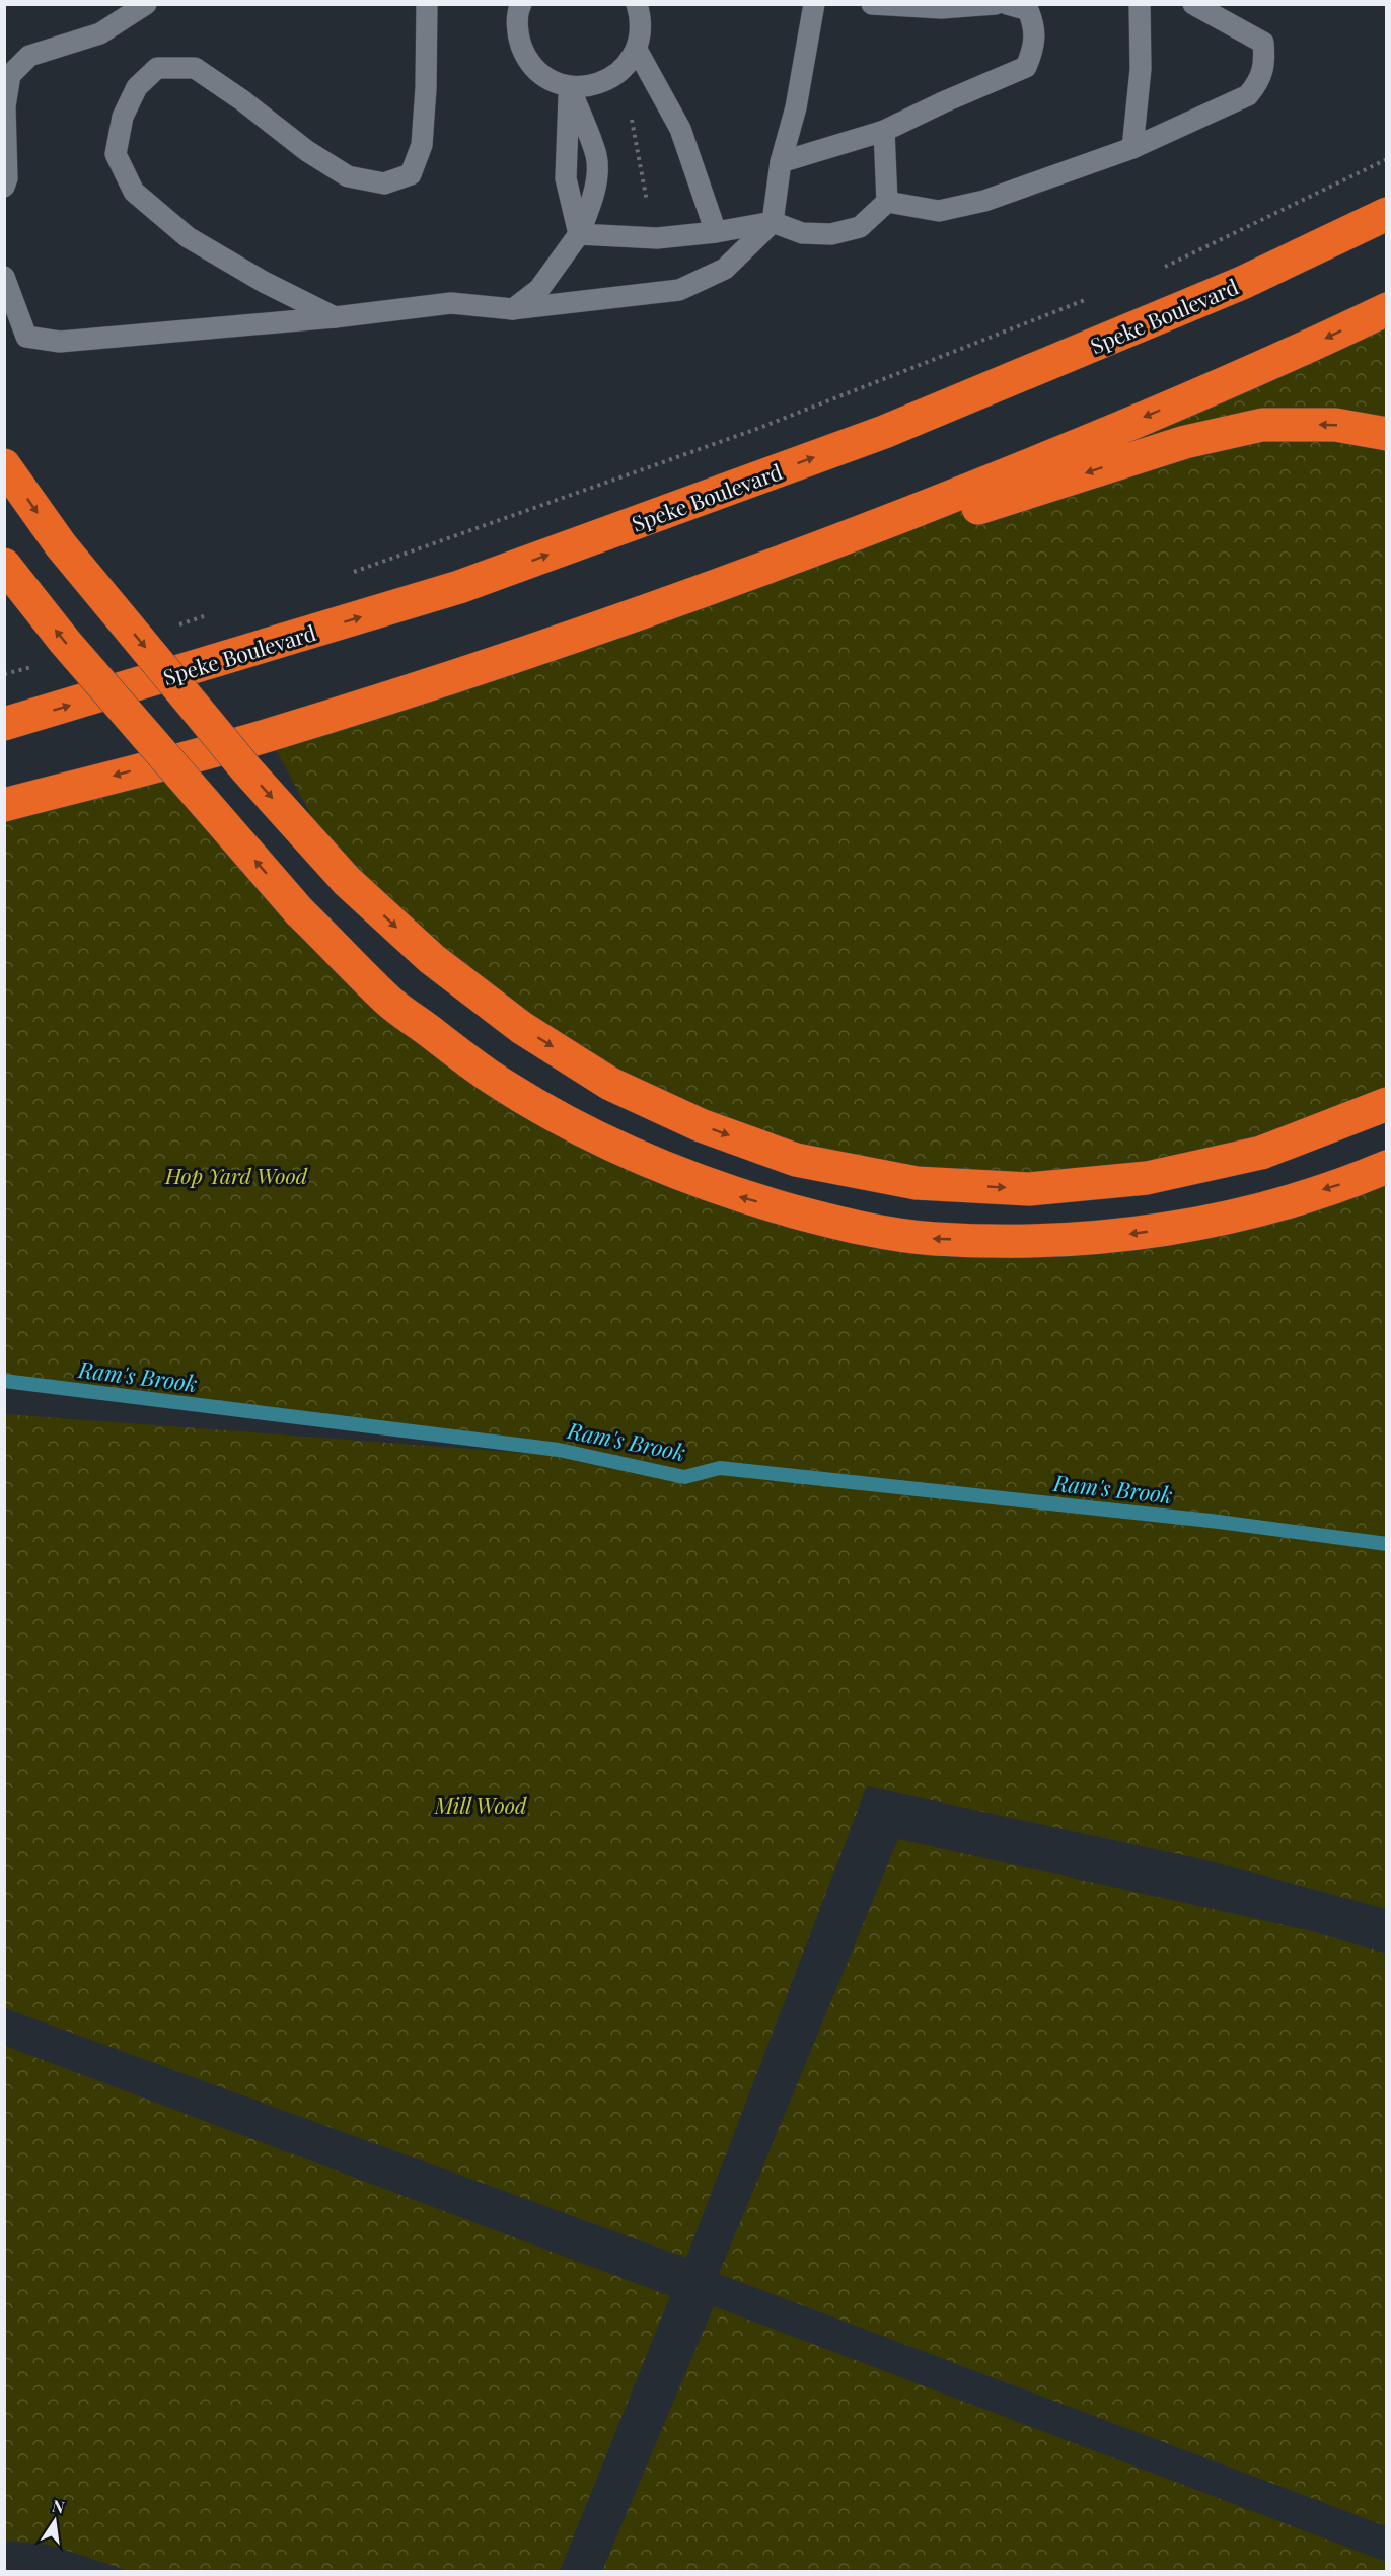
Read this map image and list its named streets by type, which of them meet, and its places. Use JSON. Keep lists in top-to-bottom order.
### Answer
{
  "streets": {
    "highway": ["Speke Boulevard"]
  },
  "water": ["Ram's Brook"],
  "parks": ["Hop Yard Wood", "Mill Wood"],
  "north": "top"
}
